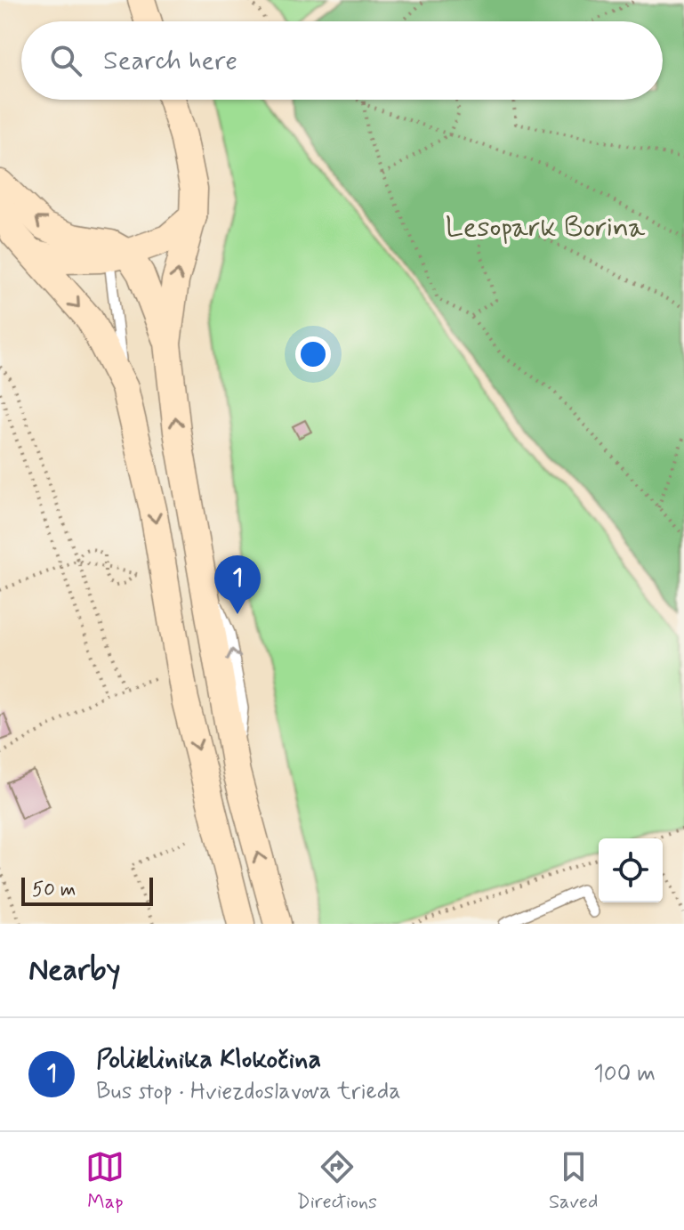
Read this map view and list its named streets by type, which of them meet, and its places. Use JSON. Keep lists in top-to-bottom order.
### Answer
{
  "parks": ["Lesopark Borina"],
  "scale_bar": "50 m",
  "page": {
    "search": "Search here",
    "pins": "1",
    "scale": "50 m",
    "heading": "Nearby",
    "list": [
      {
        "mark": "1",
        "name": "Poliklinika Klokočina",
        "note": "Bus stop · Hviezdoslavova trieda",
        "value": "100 m"
      }
    ],
    "nav": ["Map", "Directions", "Saved"]
  }
}
